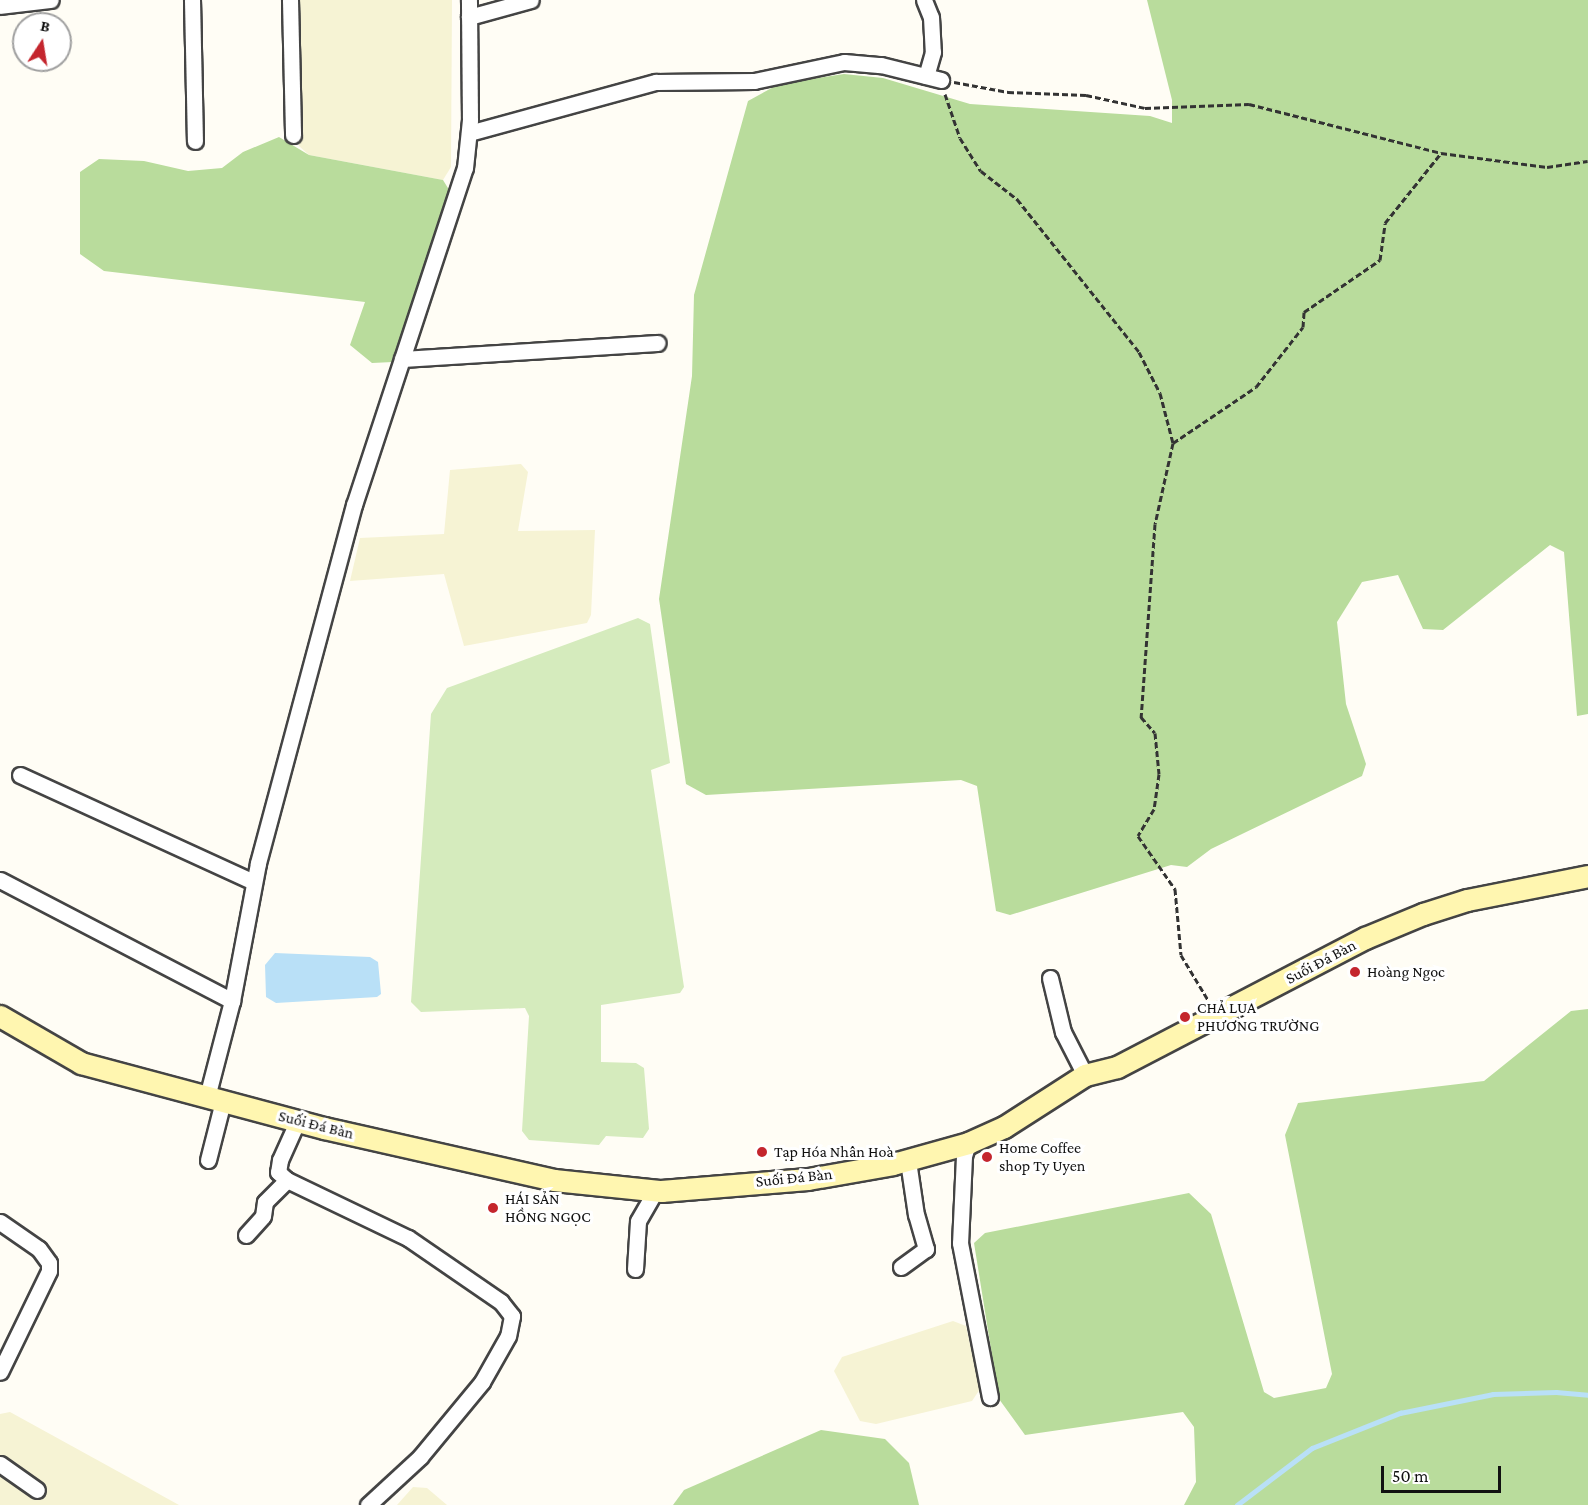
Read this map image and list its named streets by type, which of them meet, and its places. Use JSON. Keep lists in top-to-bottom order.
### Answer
{
  "streets": {
    "street": ["Suối Đá Bàn"]
  },
  "places": [
    "Hoàng Ngọc",
    "CHẢ LỤA PHƯƠNG TRƯỜNG",
    "Tạp Hóa Nhân Hoà",
    "Home Coffee shop Ty Uyen",
    "HÁI SẢN HỒNG NGỌC"
  ],
  "scale_bar": "50 m",
  "north": "top"
}
